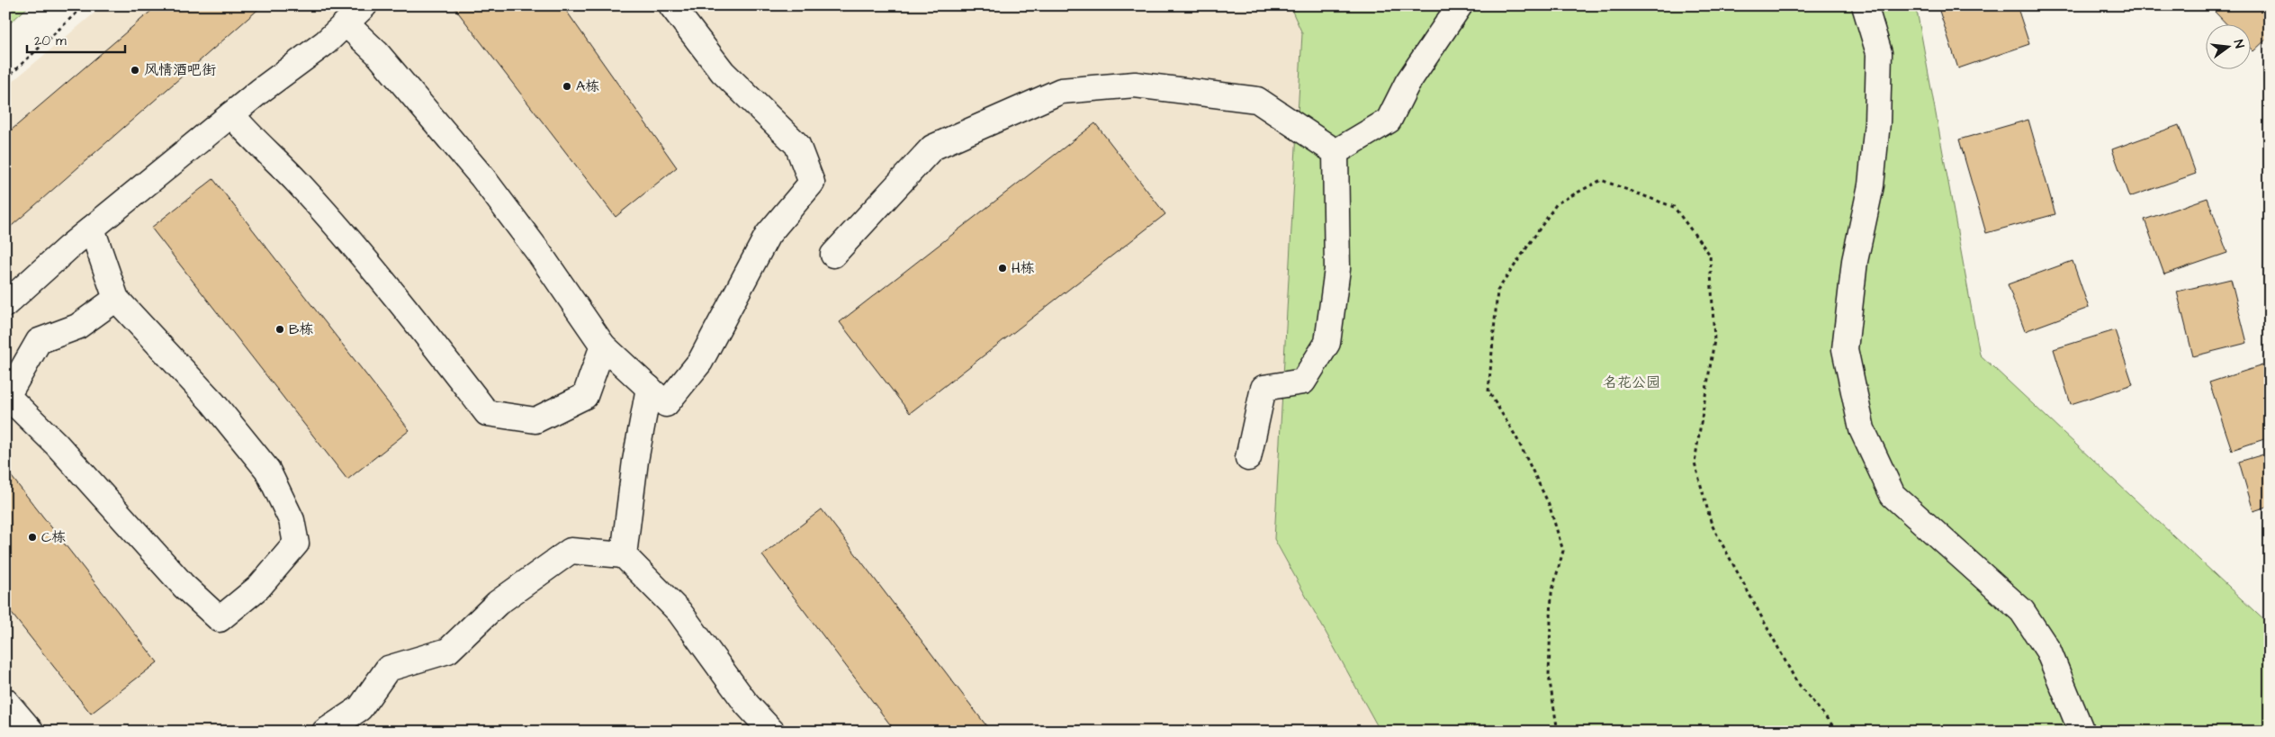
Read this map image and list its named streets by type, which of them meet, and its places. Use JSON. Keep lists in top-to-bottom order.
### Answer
{
  "parks": ["名花公园"],
  "places": [
    "风情酒吧街",
    "A栋",
    "H栋",
    "B栋",
    "C栋"
  ],
  "scale_bar": "20 m",
  "north": "right"
}
